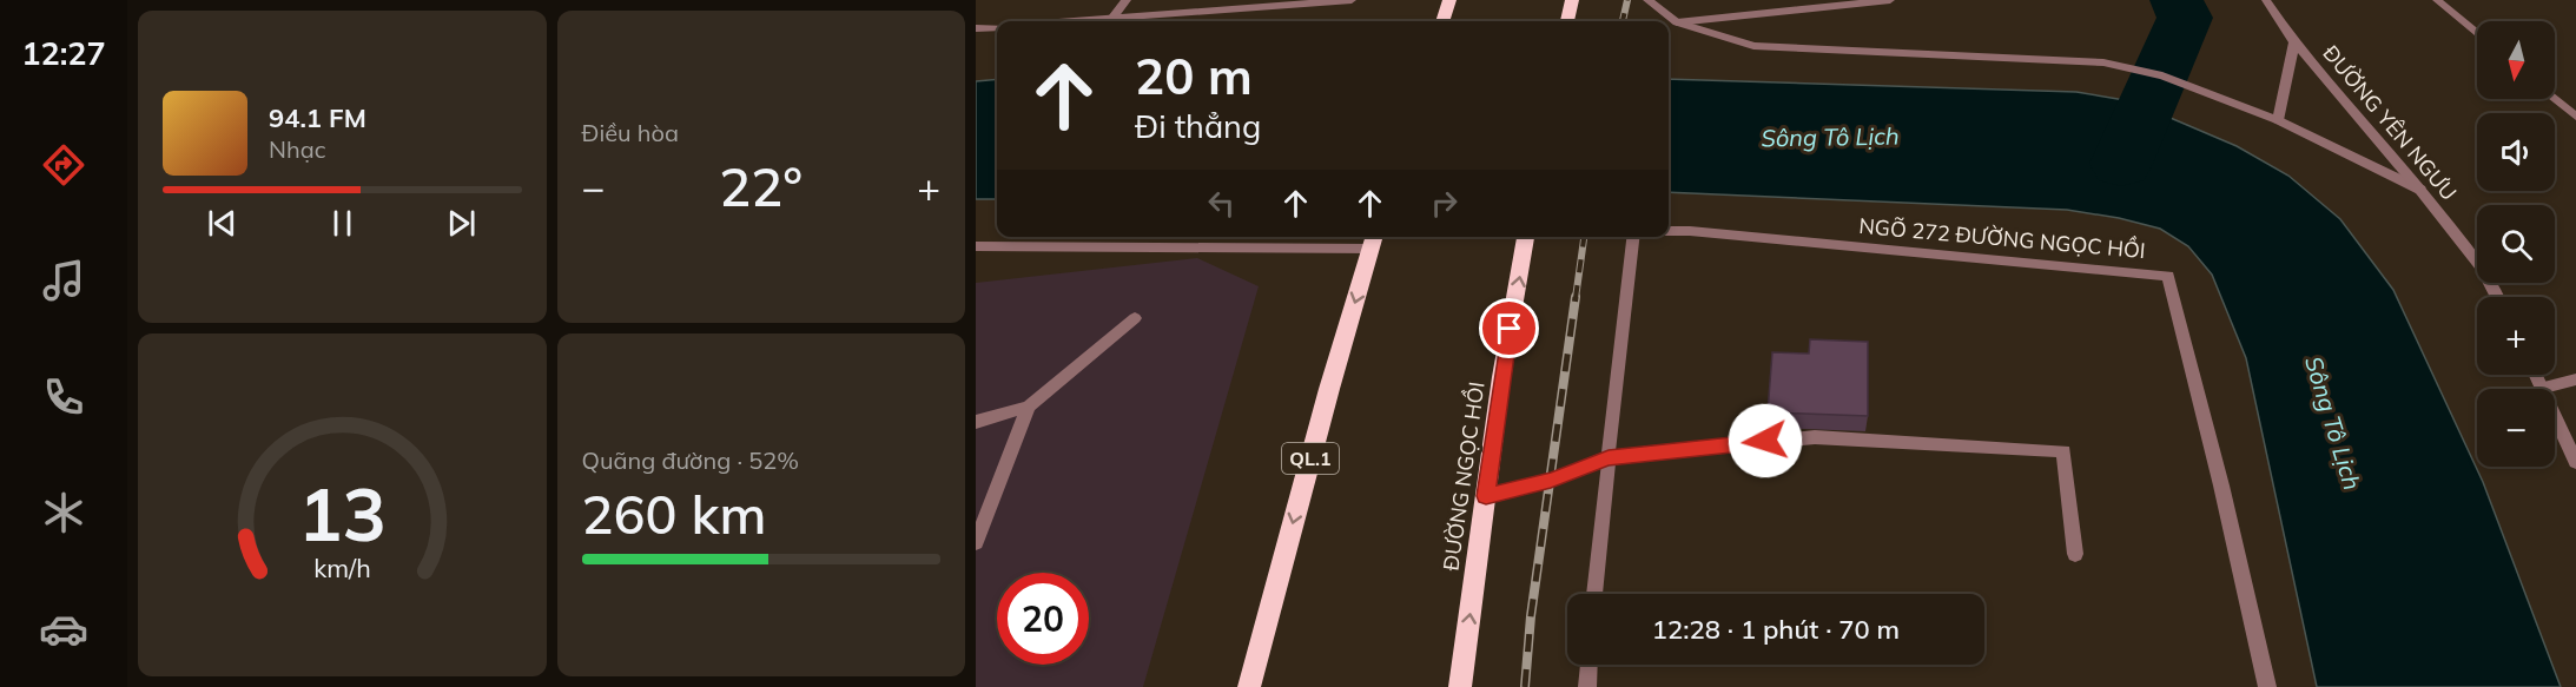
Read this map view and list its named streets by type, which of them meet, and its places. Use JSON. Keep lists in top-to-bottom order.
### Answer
{
  "streets": {
    "highway": ["QL.1", "ĐƯỜNG NGỌC HỒI"],
    "street": ["ĐƯỜNG YÊN NGƯU", "NGÕ 272 ĐƯỜNG NGỌC HỒI"]
  },
  "water": ["Sông Tô Lịch"],
  "north": "bottom",
  "page": {
    "tabs": "12:27",
    "tile": [
      "Điều hòa",
      ["Quãng đường · 52%", "260 km"]
    ],
    "map_buttons": ["+", "−"],
    "turn": ["20 m", "Đi thẳng"],
    "song": ["94.1 FM", "Nhạc"],
    "heat": ["−", "22°", "+"],
    "limit": "20",
    "trip": "12:28 · 1 phút · 70 m",
    "gauge": ["13", "km/h"]
  }
}
